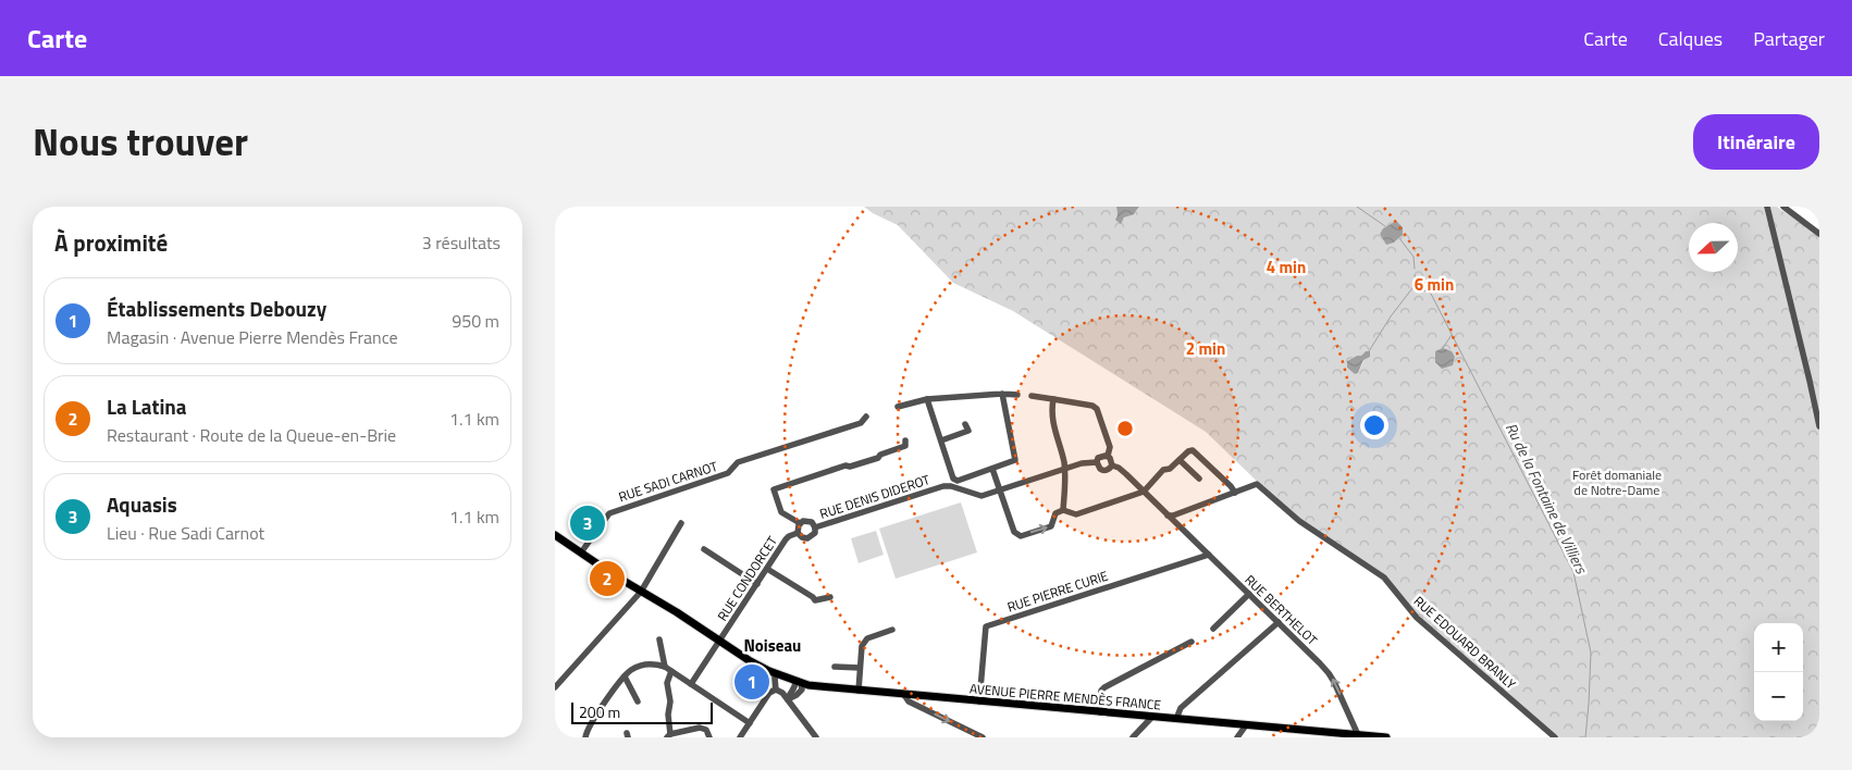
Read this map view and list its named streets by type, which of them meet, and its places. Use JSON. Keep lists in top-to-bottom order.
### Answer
{
  "streets": {
    "main road": ["AVENUE PIERRE MENDÈS FRANCE"],
    "street": [
      "RUE SADI CARNOT",
      "RUE DENIS DIDEROT",
      "RUE CONDORCET",
      "RUE PIERRE CURIE",
      "RUE BERTHELOT",
      "RUE EDOUARD BRANLY"
    ]
  },
  "crossings": [
    ["RUE SADI CARNOT", "AVENUE PIERRE MENDÈS FRANCE"],
    ["RUE DENIS DIDEROT", "RUE CONDORCET"],
    ["RUE CONDORCET", "AVENUE PIERRE MENDÈS FRANCE"],
    ["RUE PIERRE CURIE", "RUE BERTHELOT"],
    ["RUE PIERRE CURIE", "AVENUE PIERRE MENDÈS FRANCE"],
    ["RUE BERTHELOT", "AVENUE PIERRE MENDÈS FRANCE"]
  ],
  "one_way": ["RUE BERTHELOT"],
  "districts": ["Noiseau"],
  "water": ["Ru de la Fontaine de Villiers"],
  "parks": ["Forêt domaniale de Notre-Dame"],
  "scale_bar": "200 m",
  "north": "left",
  "page": {
    "header": "Carte",
    "nav": ["Carte", "Calques", "Partager"],
    "title": "Nous trouver",
    "buttons": "Itinéraire",
    "heading": ["À proximité", "3 résultats"],
    "list": [
      {
        "mark": "1",
        "name": "Établissements Debouzy",
        "note": "Magasin · Avenue Pierre Mendès France",
        "value": "950 m"
      },
      {
        "mark": "2",
        "name": "La Latina",
        "note": "Restaurant · Route de la Queue-en-Brie",
        "value": "1.1 km"
      },
      {
        "mark": "3",
        "name": "Aquasis",
        "note": "Lieu · Rue Sadi Carnot",
        "value": "1.1 km"
      }
    ],
    "pins": ["3", "2", "1"],
    "map_buttons": ["+", "−"],
    "scale": "200 m"
  },
  "rings": ["4 min", "6 min", "2 min"]
}
